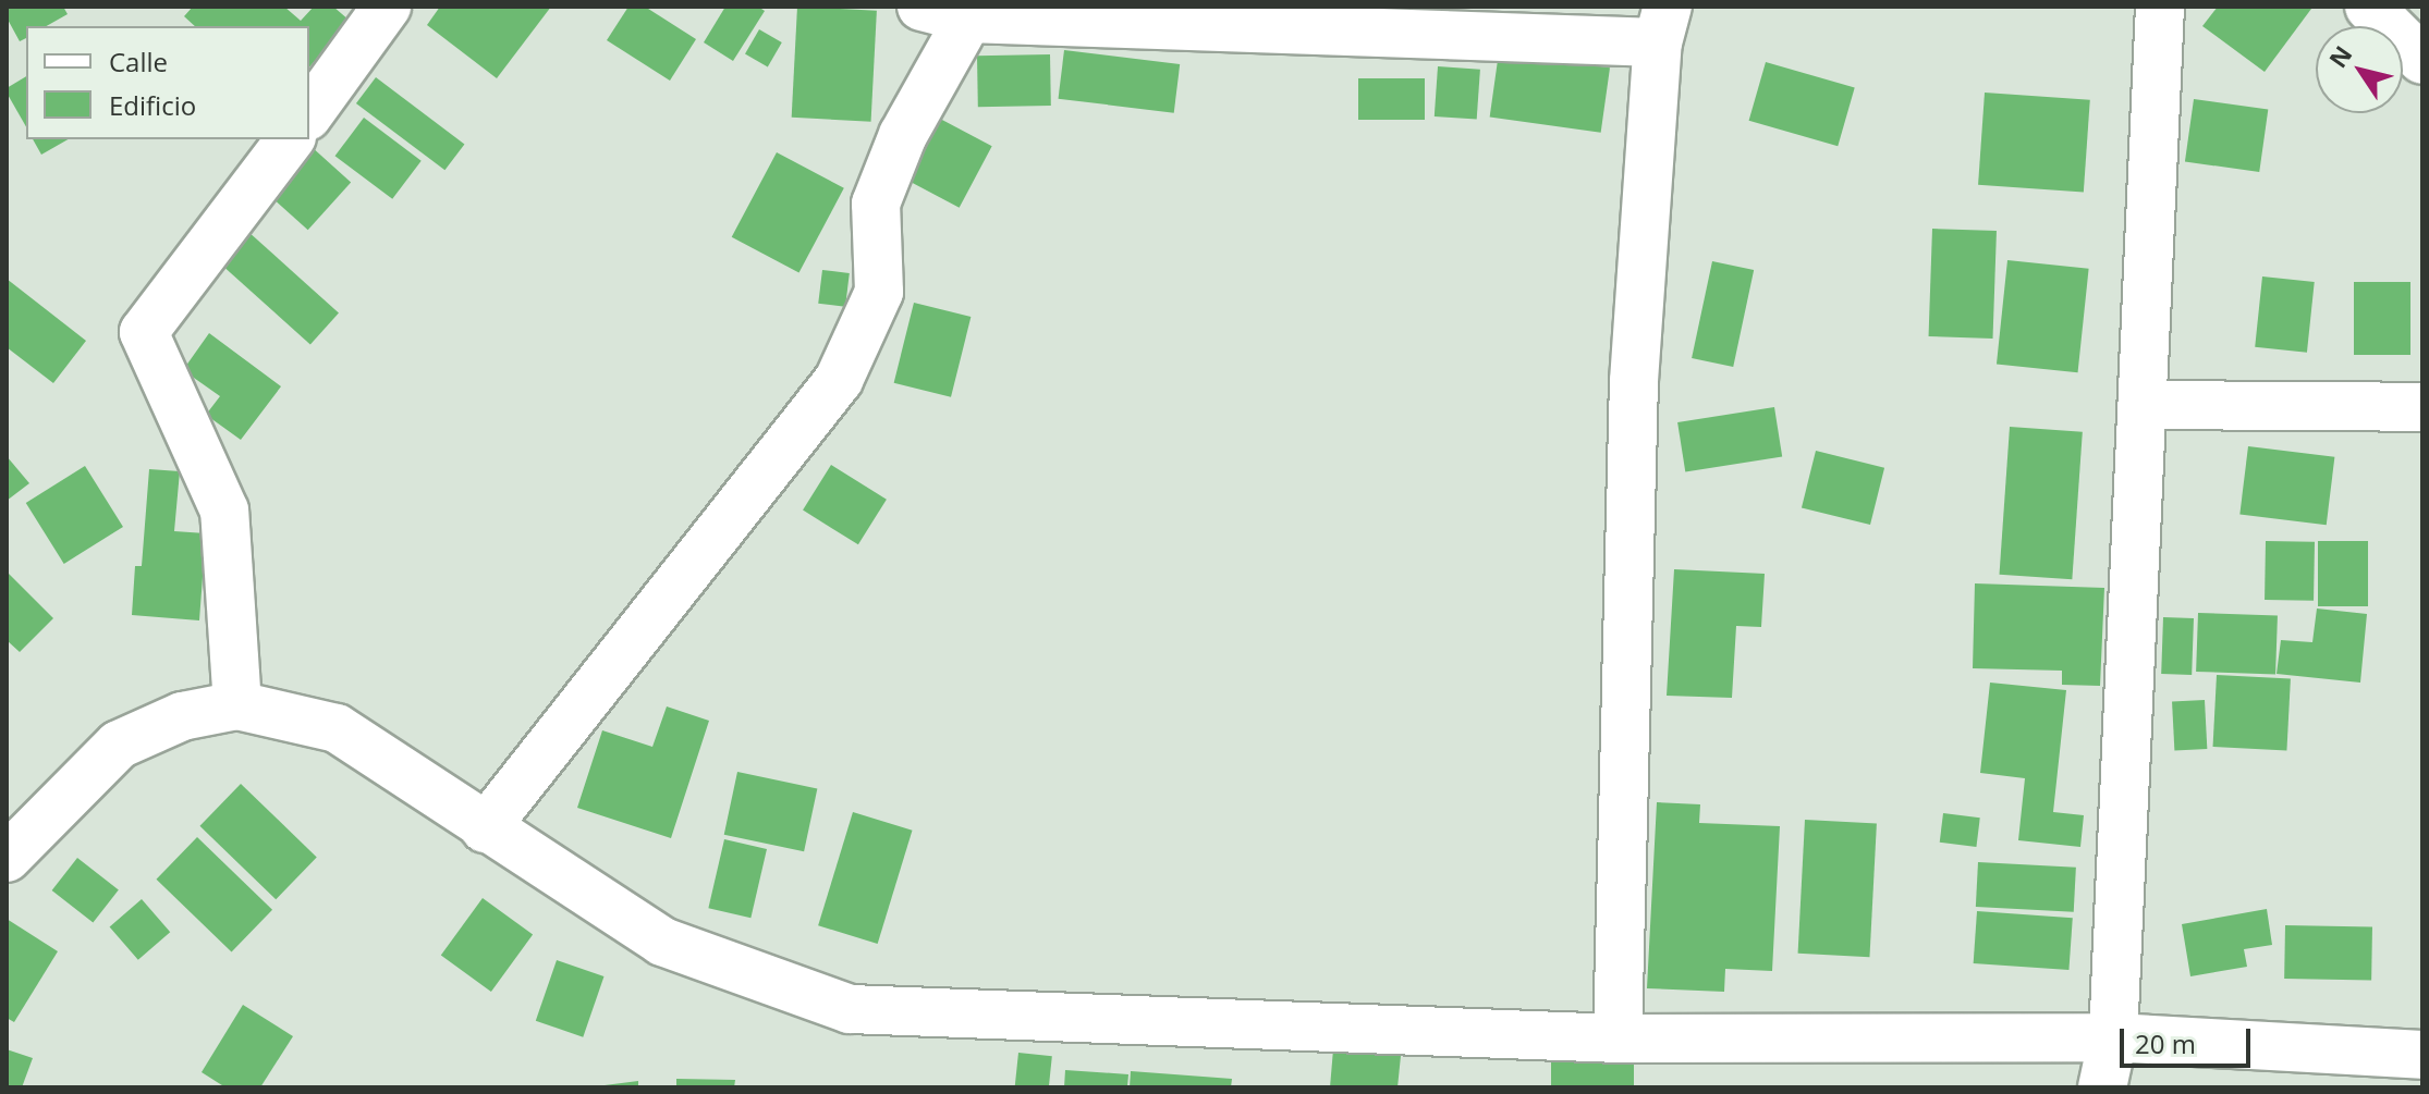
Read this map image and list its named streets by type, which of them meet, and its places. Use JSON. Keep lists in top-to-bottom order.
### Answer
{
  "legend": ["Calle", "Edificio"],
  "scale_bar": "20 m",
  "north": "top left"
}
